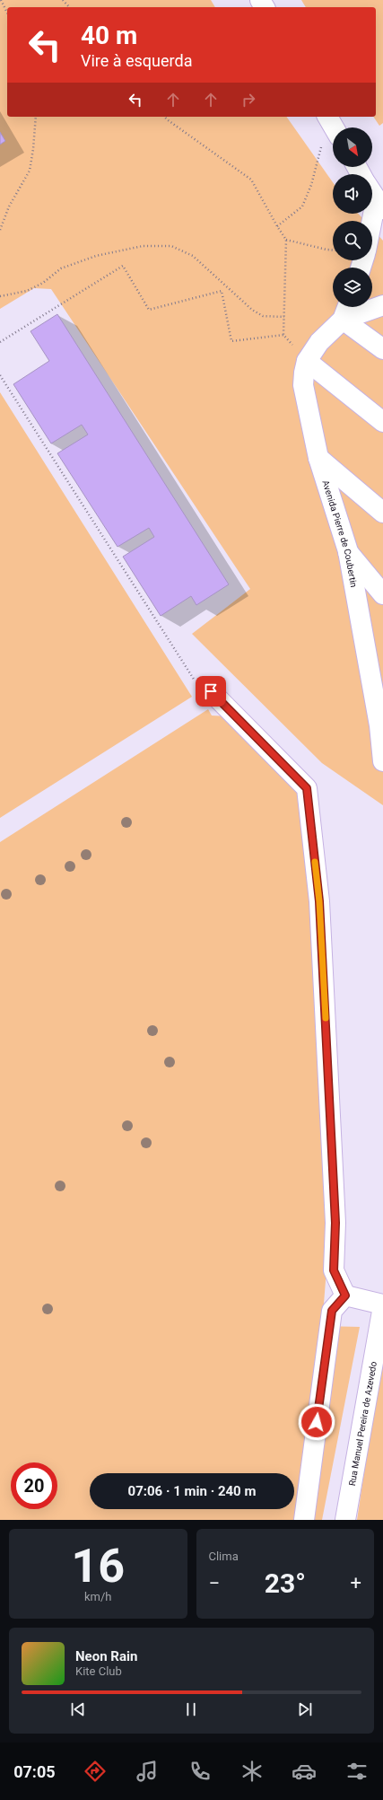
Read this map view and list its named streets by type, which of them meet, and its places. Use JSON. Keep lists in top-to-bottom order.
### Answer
{
  "streets": {
    "street": ["Avenida Pierre de Coubertin", "Rua Manuel Pereira de Azevedo"]
  },
  "north": "bottom right",
  "page": {
    "turn": ["40 m", "Vire à esquerda"],
    "limit": "20",
    "trip": "07:06 · 1 min · 240 m",
    "tile": [
      ["16", "km/h"],
      "Clima"
    ],
    "heat": ["−", "23°", "+"],
    "song": ["Neon Rain", "Kite Club"],
    "tabs": "07:05"
  }
}
